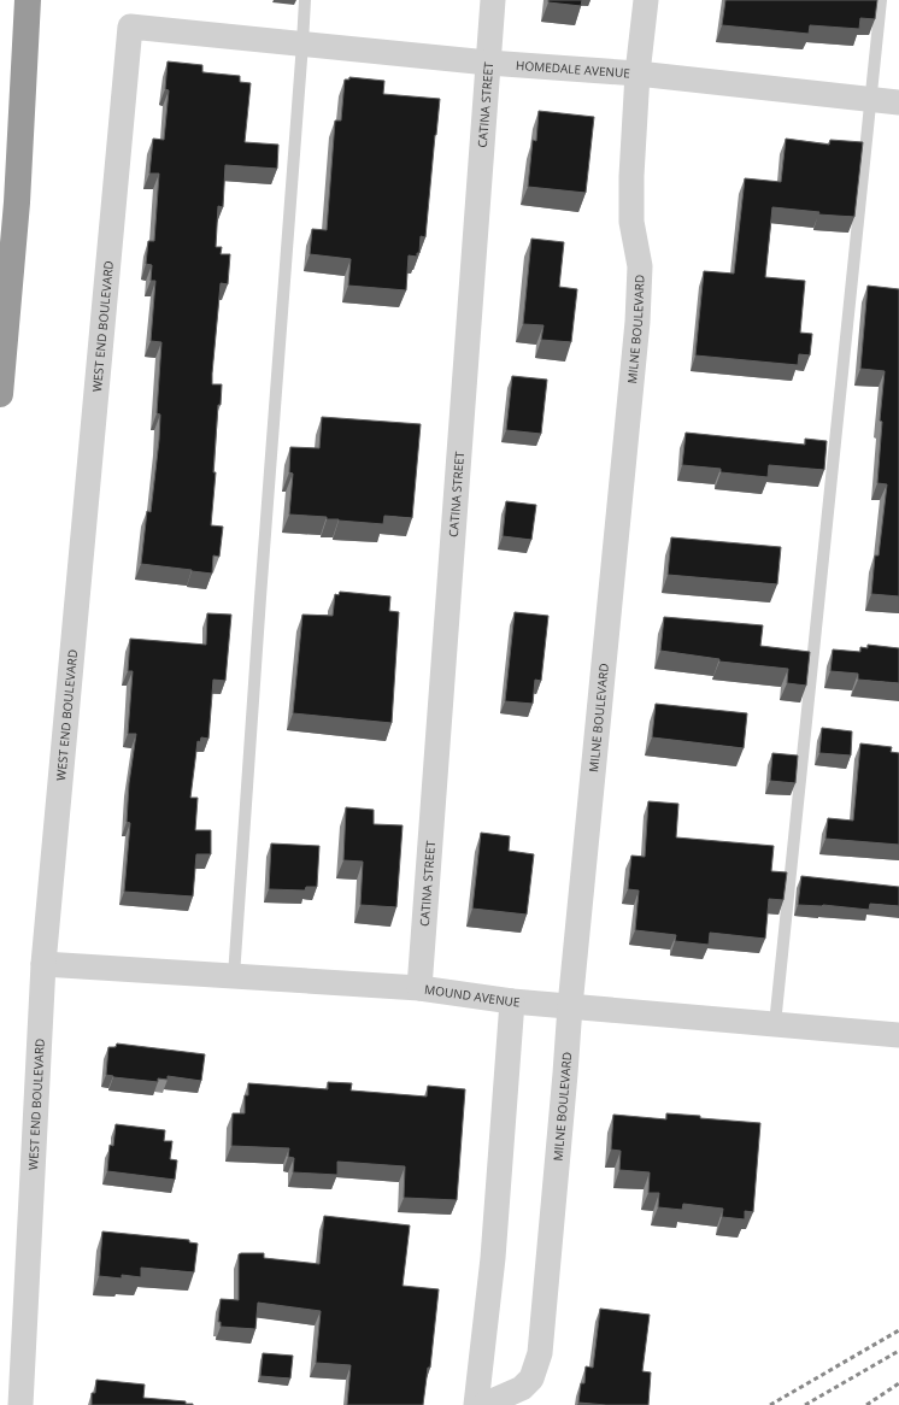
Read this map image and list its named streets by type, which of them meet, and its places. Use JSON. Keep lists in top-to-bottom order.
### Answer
{
  "streets": {
    "street": [
      "HOMEDALE AVENUE",
      "CATINA STREET",
      "WEST END BOULEVARD",
      "MILNE BOULEVARD",
      "MOUND AVENUE"
    ]
  },
  "crossings": [
    ["HOMEDALE AVENUE", "CATINA STREET"],
    ["HOMEDALE AVENUE", "WEST END BOULEVARD"],
    ["HOMEDALE AVENUE", "MILNE BOULEVARD"],
    ["CATINA STREET", "MOUND AVENUE"],
    ["WEST END BOULEVARD", "MOUND AVENUE"],
    ["MILNE BOULEVARD", "MOUND AVENUE"]
  ]
}
